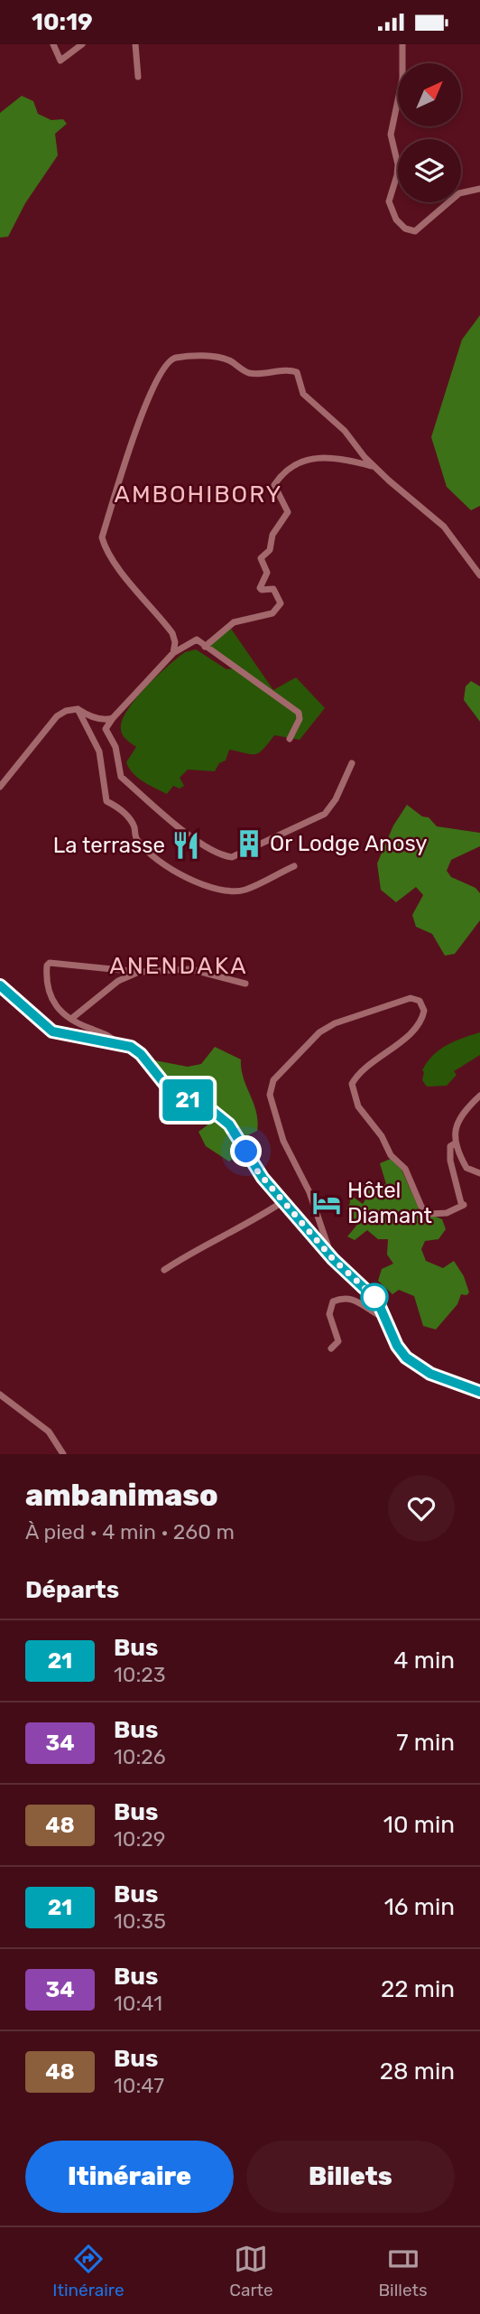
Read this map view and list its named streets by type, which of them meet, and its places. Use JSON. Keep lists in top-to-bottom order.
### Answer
{
  "districts": ["AMBOHIBORY", "ANENDAKA"],
  "places": {
    "building": ["Or Lodge Anosy"],
    "restaurant": ["La terrasse"],
    "hotel": ["Hôtel Diamant"]
  },
  "lines": ["bus line 21"],
  "north": "top right",
  "page": {
    "status": "10:19",
    "on_map": "21",
    "heading": [
      ["ambanimaso", "À pied · 4 min · 260 m"],
      "Départs"
    ],
    "list": [
      {
        "mark": "21",
        "name": "Bus",
        "note": "10:23",
        "value": "4 min"
      },
      {
        "mark": "34",
        "name": "Bus",
        "note": "10:26",
        "value": "7 min"
      },
      {
        "mark": "48",
        "name": "Bus",
        "note": "10:29",
        "value": "10 min"
      },
      {
        "mark": "21",
        "name": "Bus",
        "note": "10:35",
        "value": "16 min"
      },
      {
        "mark": "34",
        "name": "Bus",
        "note": "10:41",
        "value": "22 min"
      },
      {
        "mark": "48",
        "name": "Bus",
        "note": "10:47",
        "value": "28 min"
      }
    ],
    "buttons": ["Itinéraire", "Billets"],
    "tabs": ["Itinéraire", "Carte", "Billets"]
  }
}
